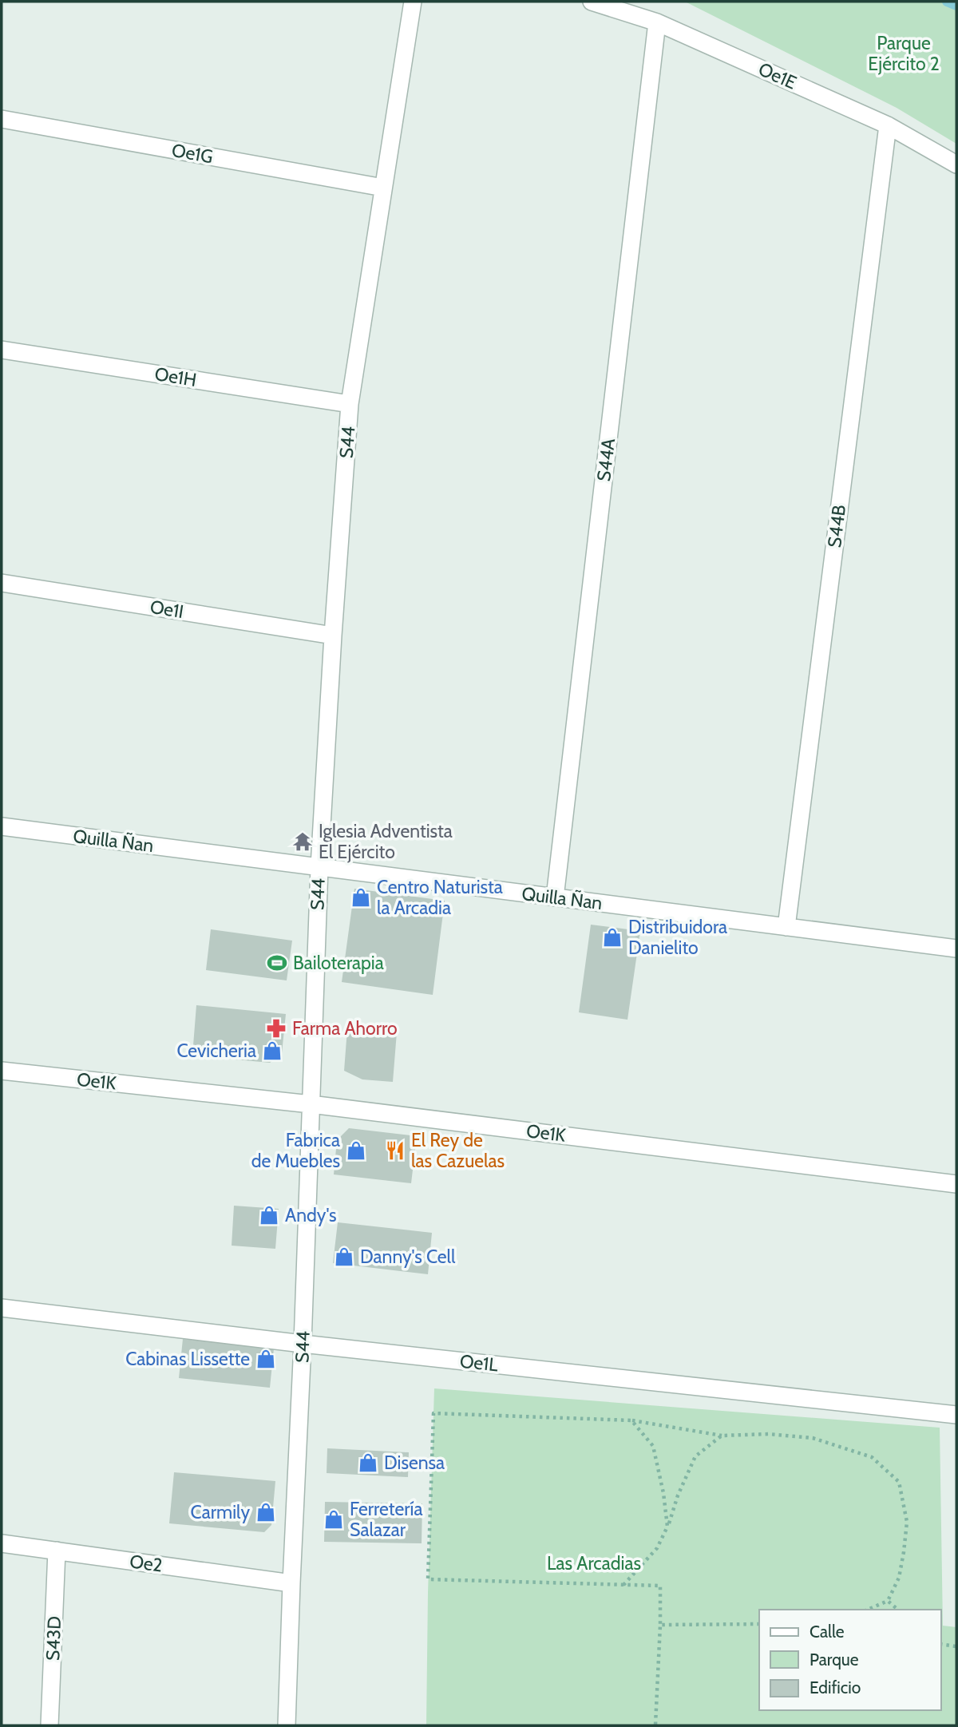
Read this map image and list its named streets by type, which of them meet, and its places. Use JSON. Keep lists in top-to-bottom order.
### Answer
{
  "streets": {
    "street": [
      "Oe1E",
      "Oe1G",
      "Oe1H",
      "S44",
      "S44A",
      "S44B",
      "Oe1I",
      "Quilla Ñan",
      "Oe1K",
      "Oe1L",
      "Oe2",
      "S43D"
    ]
  },
  "crossings": [
    ["Oe1E", "S44A"],
    ["Oe1E", "S44B"],
    ["Oe1G", "S44"],
    ["Oe1H", "S44"],
    ["S44", "Oe1I"],
    ["S44", "Quilla Ñan"],
    ["S44", "Oe1K"],
    ["S44", "Oe1L"],
    ["S44", "Oe2"],
    ["S44A", "Quilla Ñan"],
    ["S44B", "Quilla Ñan"],
    ["Oe2", "S43D"]
  ],
  "parks": ["Parque Ejército 2", "Las Arcadias"],
  "places": {
    "temple": ["Iglesia Adventista El Ejército"],
    "shop": [
      "Centro Naturista la Arcadia",
      "Distribuidora Danielito",
      "Cevicheria",
      "Fabrica de Muebles",
      "Andy's",
      "Danny's Cell",
      "Cabinas Lissette",
      "Disensa",
      "Carmily",
      "Ferretería Salazar"
    ],
    "sports": ["Bailoterapia"],
    "pharmacy": ["Farma Ahorro"],
    "restaurant": ["El Rey de las Cazuelas"]
  },
  "legend": ["Calle", "Parque", "Edificio"]
}
